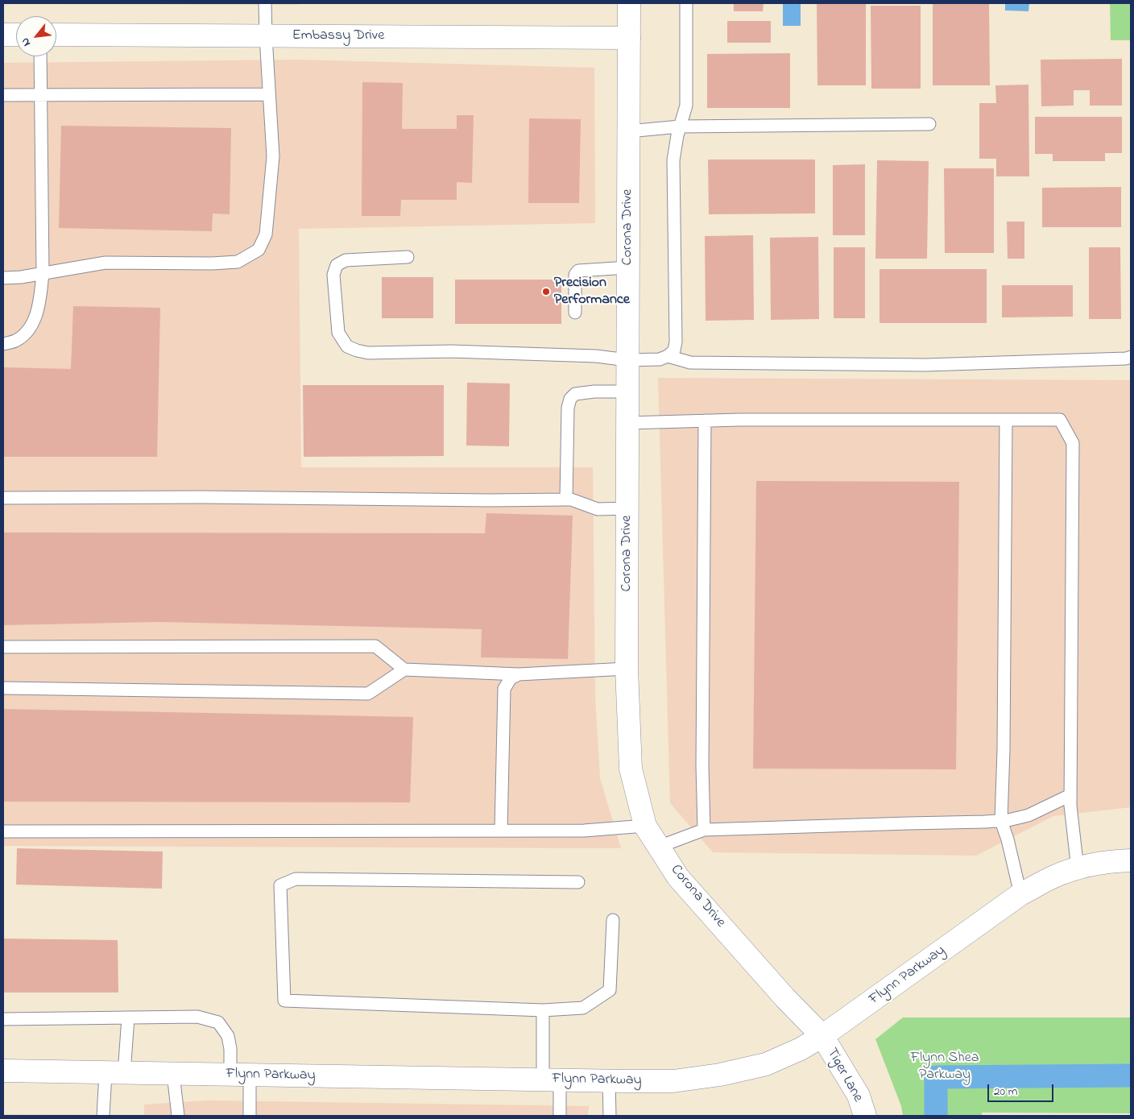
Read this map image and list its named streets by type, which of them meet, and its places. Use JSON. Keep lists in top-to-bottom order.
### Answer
{
  "streets": {
    "street": [
      "Embassy Drive",
      "Corona Drive",
      "Flynn Parkway",
      "Tiger Lane"
    ]
  },
  "crossings": [
    ["Embassy Drive", "Corona Drive"],
    ["Corona Drive", "Flynn Parkway"],
    ["Corona Drive", "Tiger Lane"],
    ["Flynn Parkway", "Tiger Lane"]
  ],
  "parks": ["Flynn Shea Parkway"],
  "places": ["Precision Performance"],
  "scale_bar": "20 m",
  "north": "bottom left"
}
